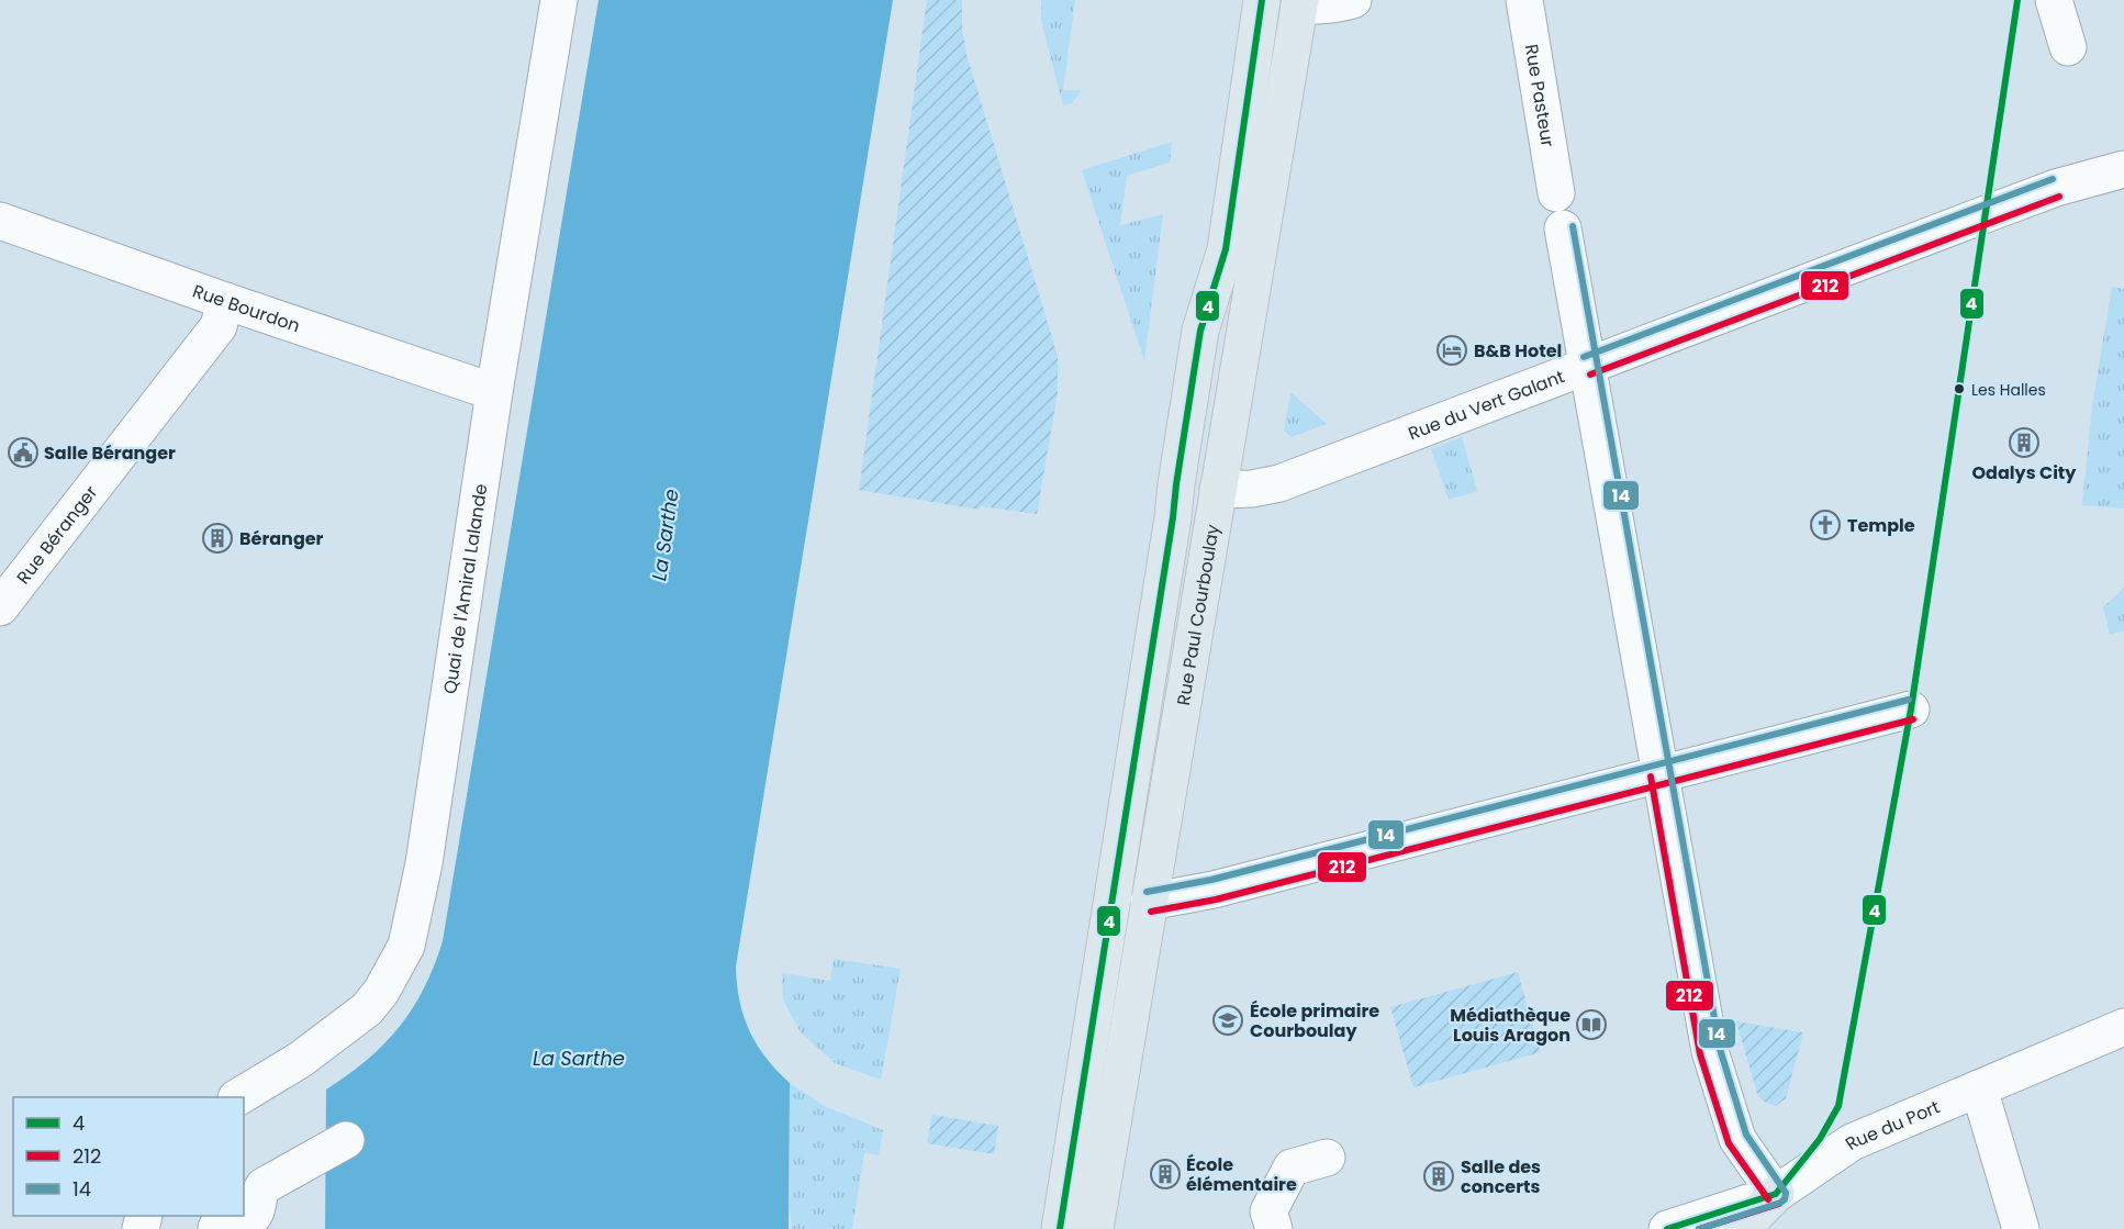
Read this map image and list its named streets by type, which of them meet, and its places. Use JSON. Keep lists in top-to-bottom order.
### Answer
{
  "streets": {
    "main road": ["Rue Paul Courboulay"],
    "street": [
      "Rue Pasteur",
      "Rue Bourdon",
      "Rue du Vert Galant",
      "Rue Béranger",
      "Quai de l'Amiral Lalande",
      "Rue du Port"
    ]
  },
  "crossings": [
    ["Rue Bourdon", "Rue Béranger"],
    ["Rue Bourdon", "Quai de l'Amiral Lalande"],
    ["Rue du Vert Galant", "Rue Paul Courboulay"]
  ],
  "water": ["La Sarthe"],
  "places": {
    "hotel": ["B&B Hotel"],
    "other": ["Les Halles"],
    "building": [
      "Odalys City",
      "Béranger",
      "École élémentaire",
      "Salle des concerts"
    ],
    "public building": ["Salle Béranger"],
    "church": ["Temple"],
    "school or university": ["École primaire Courboulay"],
    "library": ["Médiathèque Louis Aragon"]
  },
  "lines": ["transit line 4", "transit line 14", "transit line 212"],
  "legend": ["4", "212", "14"]
}
